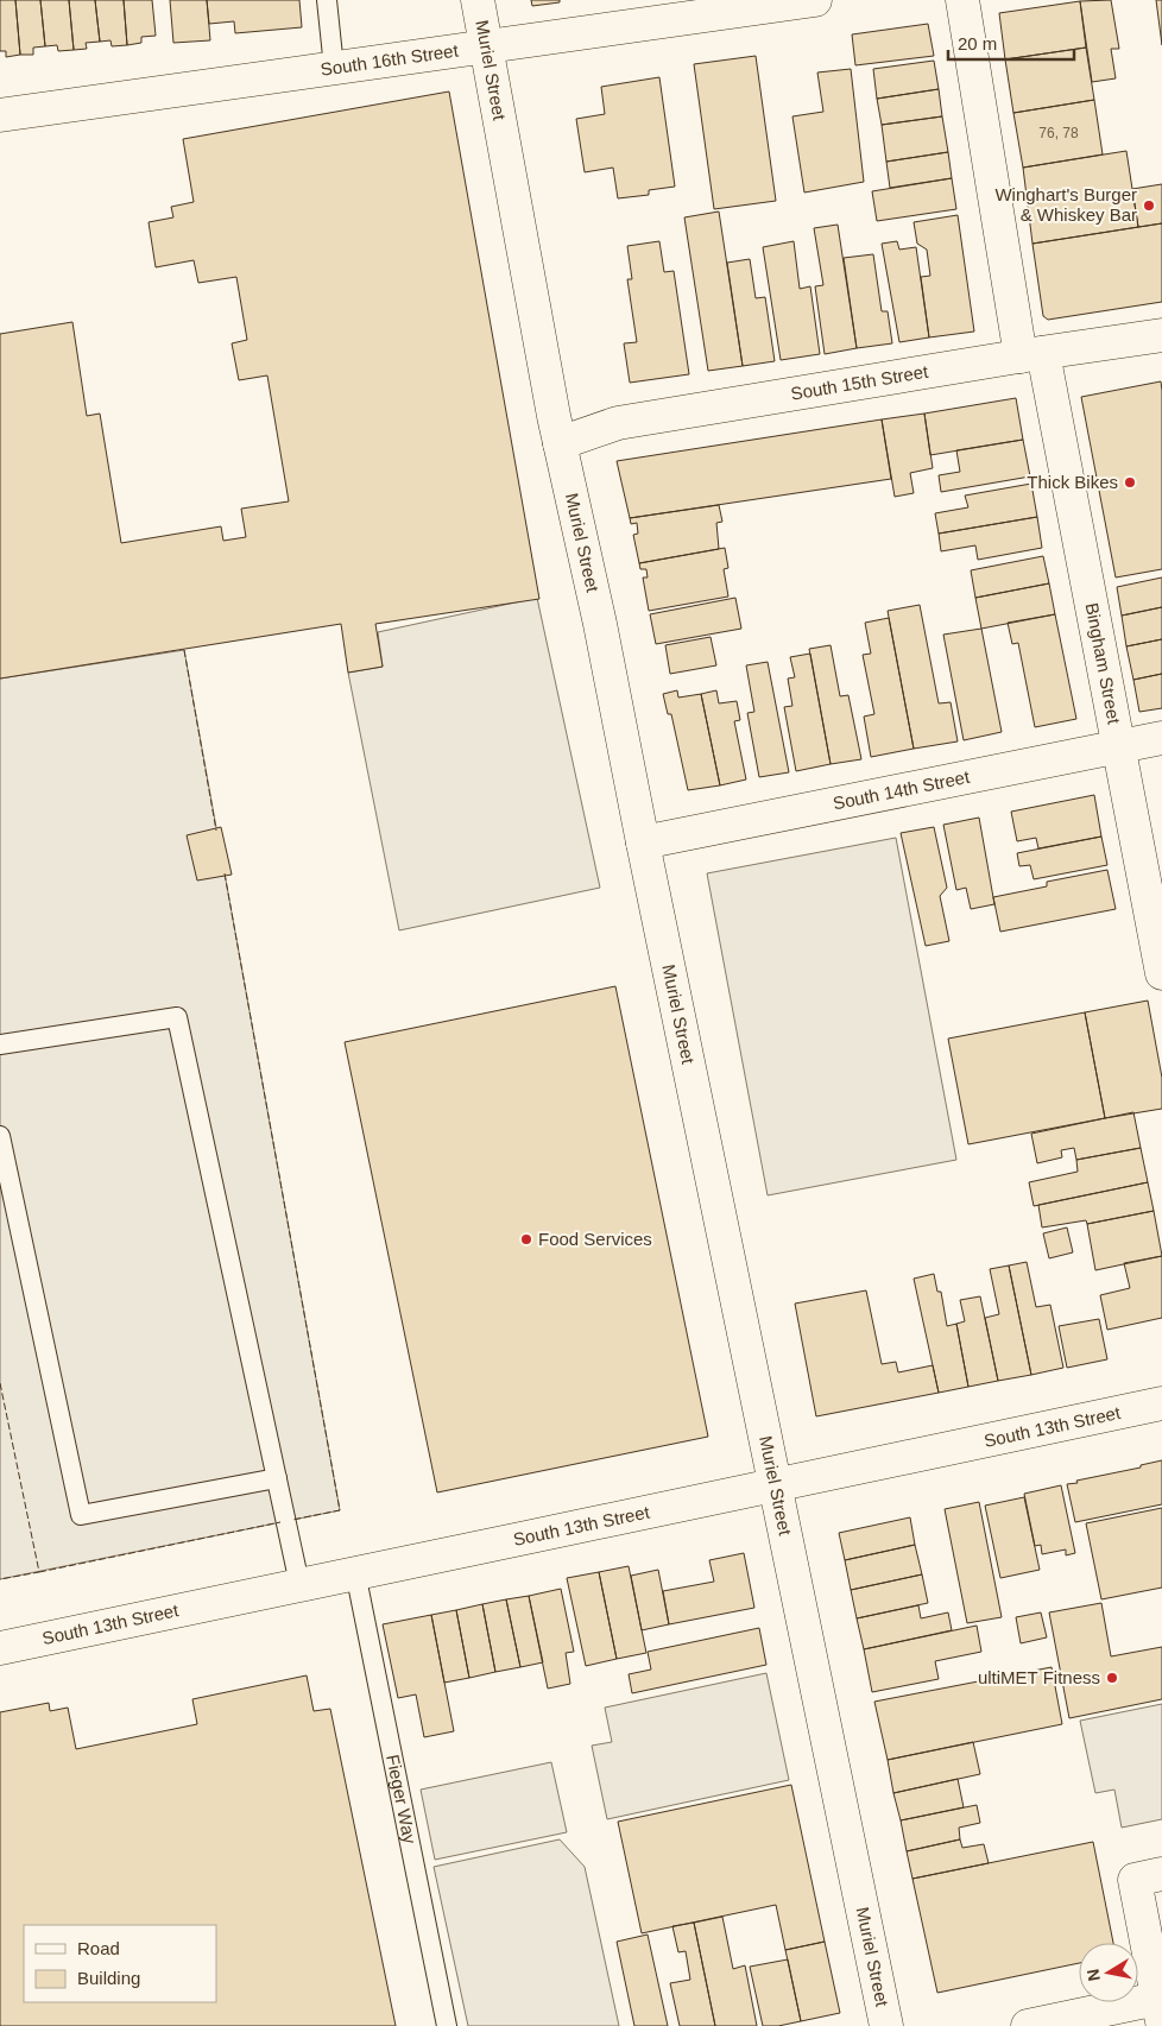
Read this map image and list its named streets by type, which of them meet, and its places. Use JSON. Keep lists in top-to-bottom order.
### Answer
{
  "streets": {
    "street": [
      "South 16th Street",
      "Muriel Street",
      "South 15th Street",
      "Bingham Street",
      "South 14th Street",
      "South 13th Street"
    ],
    "lane": ["Fieger Way"]
  },
  "crossings": [
    ["South 16th Street", "Muriel Street"],
    ["Muriel Street", "South 15th Street"],
    ["Muriel Street", "South 14th Street"],
    ["Muriel Street", "South 13th Street"],
    ["South 15th Street", "Bingham Street"],
    ["Bingham Street", "South 14th Street"],
    ["South 13th Street", "Fieger Way"]
  ],
  "places": [
    "Winghart's Burger & Whiskey Bar",
    "Thick Bikes",
    "Food Services",
    "ultiMET Fitness"
  ],
  "house_numbers": ["76, 78"],
  "legend": ["Road", "Building"],
  "scale_bar": "20 m",
  "north": "left"
}
